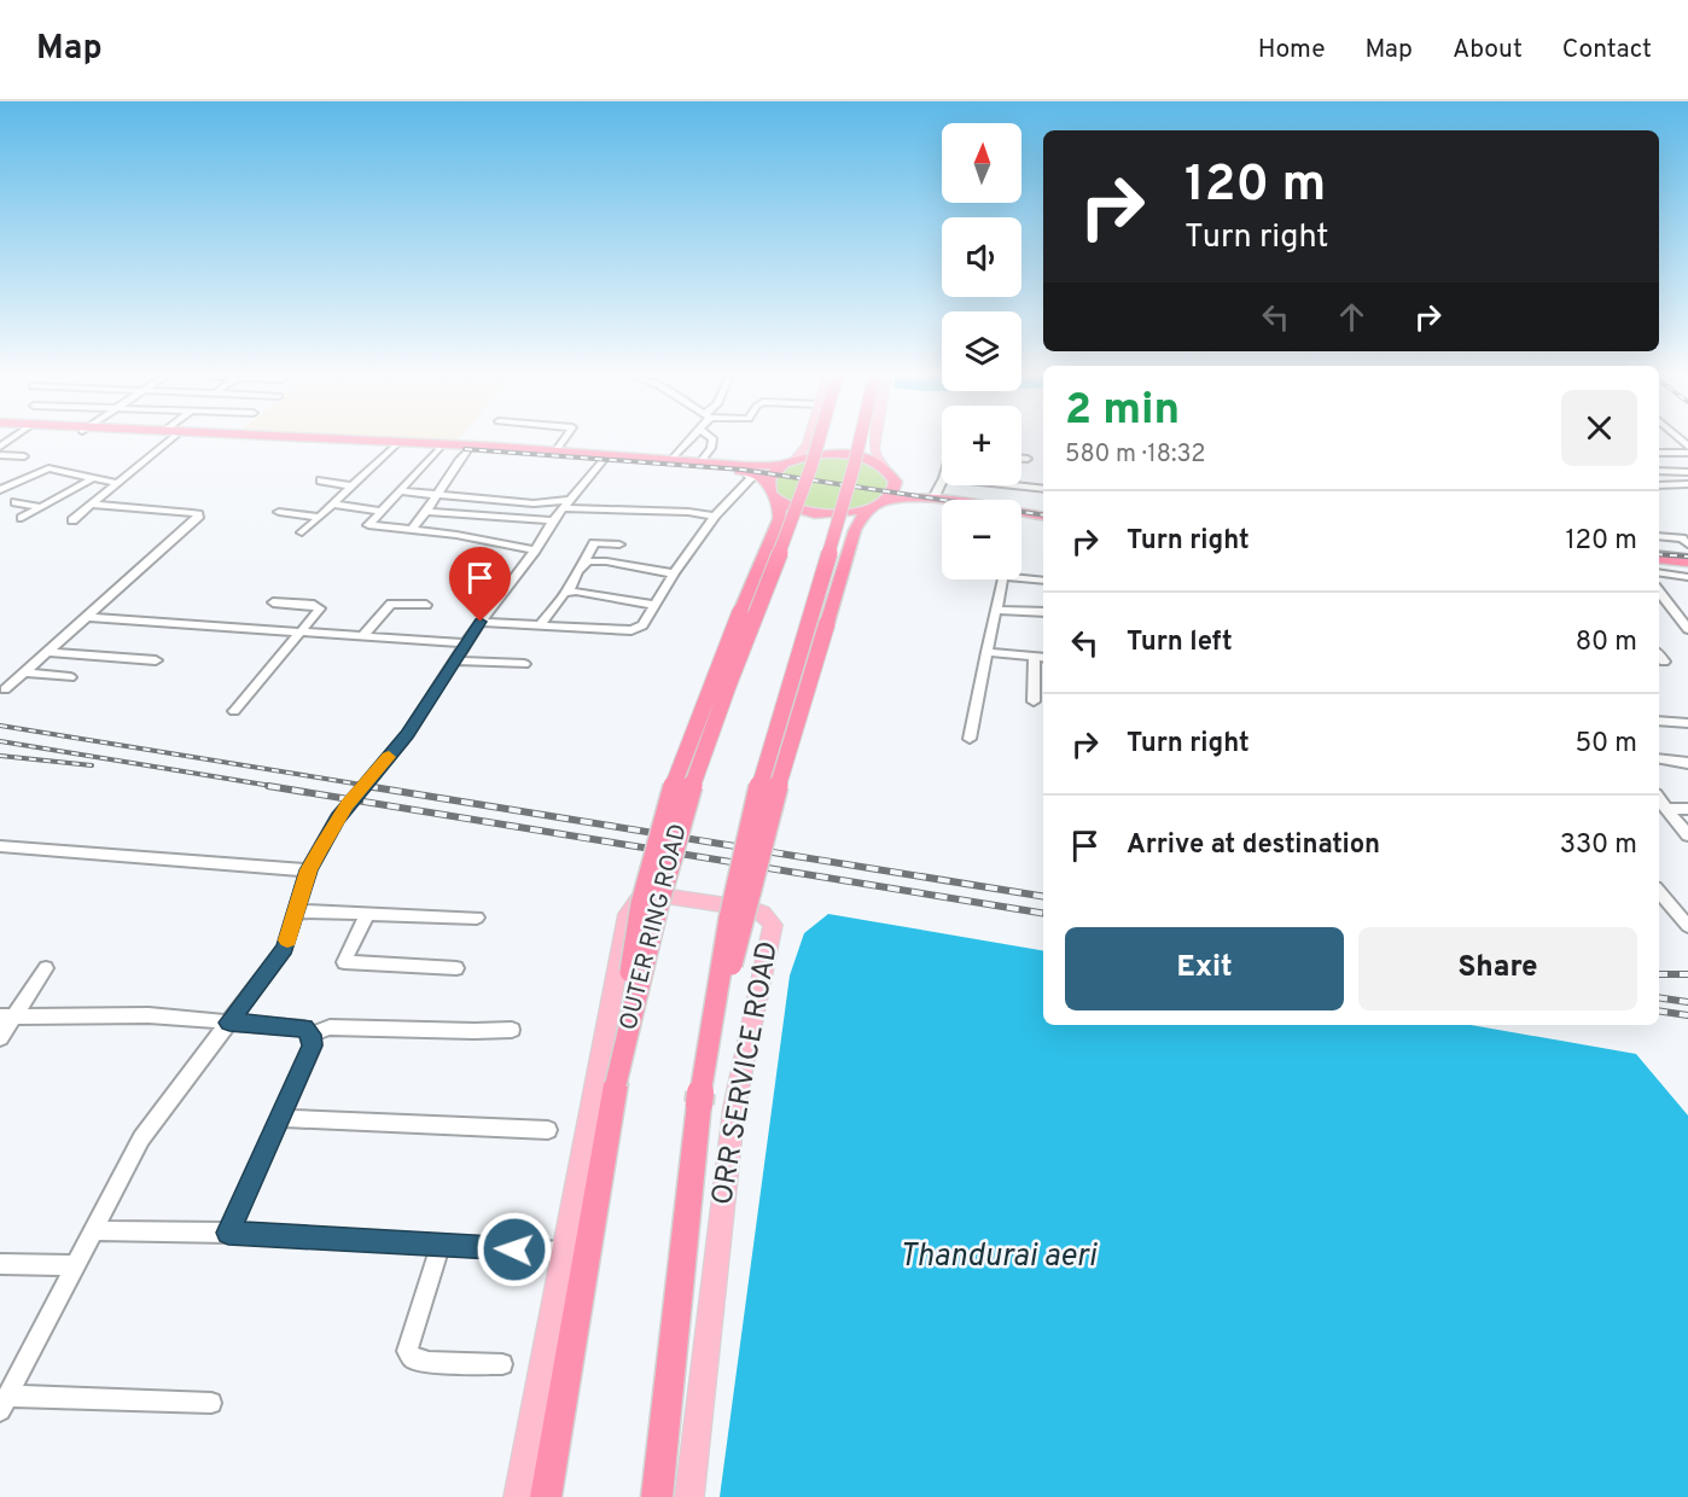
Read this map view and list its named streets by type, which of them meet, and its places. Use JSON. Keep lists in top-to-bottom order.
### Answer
{
  "streets": {
    "highway": ["OUTER RING ROAD"],
    "main road": ["ORR SERVICE ROAD"]
  },
  "water": ["Thandurai aeri"],
  "north": "top",
  "page": {
    "header": "Map",
    "nav": [
      "Home",
      "Map",
      "About",
      "Contact"
    ],
    "map_buttons": ["+", "−"],
    "turn": ["120 m", "Turn right"],
    "heading": ["2 min", "580 m · 18:32"],
    "list": [
      {
        "name": "Turn right",
        "value": "120 m"
      },
      {
        "name": "Turn left",
        "value": "80 m"
      },
      {
        "name": "Turn right",
        "value": "50 m"
      },
      {
        "name": "Arrive at destination",
        "value": "330 m"
      }
    ],
    "buttons": ["Exit", "Share"]
  }
}
